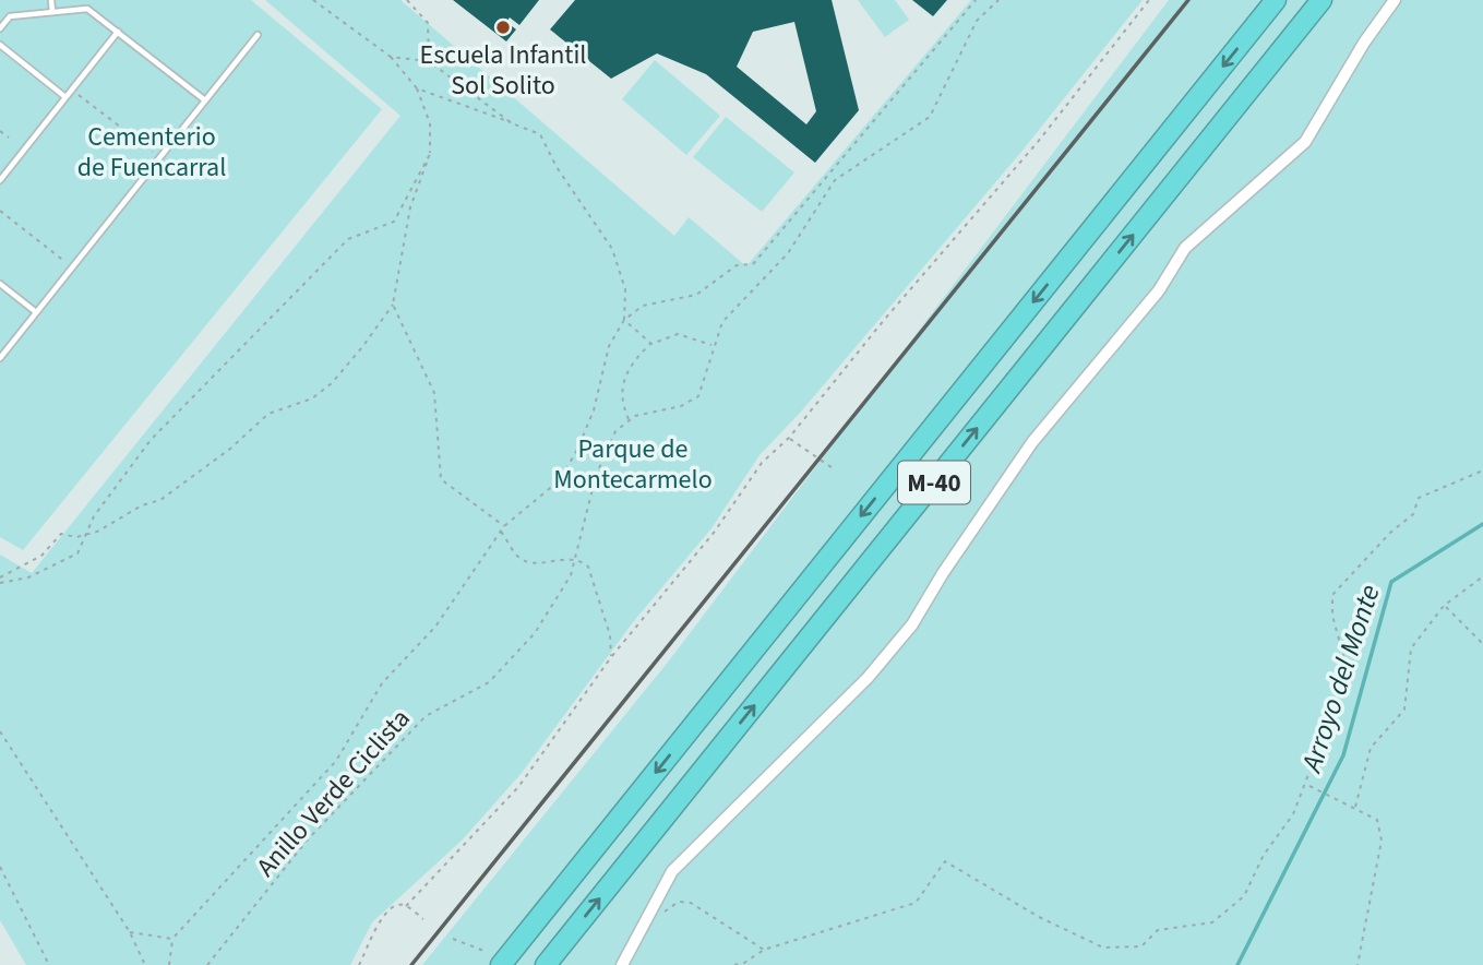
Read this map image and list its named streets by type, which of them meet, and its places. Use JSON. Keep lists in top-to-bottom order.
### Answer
{
  "streets": {
    "highway": ["M-40"],
    "path": ["Anillo Verde Ciclista"]
  },
  "water": ["Arroyo del Monte"],
  "parks": ["Cementerio de Fuencarral", "Parque de Montecarmelo"],
  "places": ["Escuela Infantil Sol Solito"]
}
